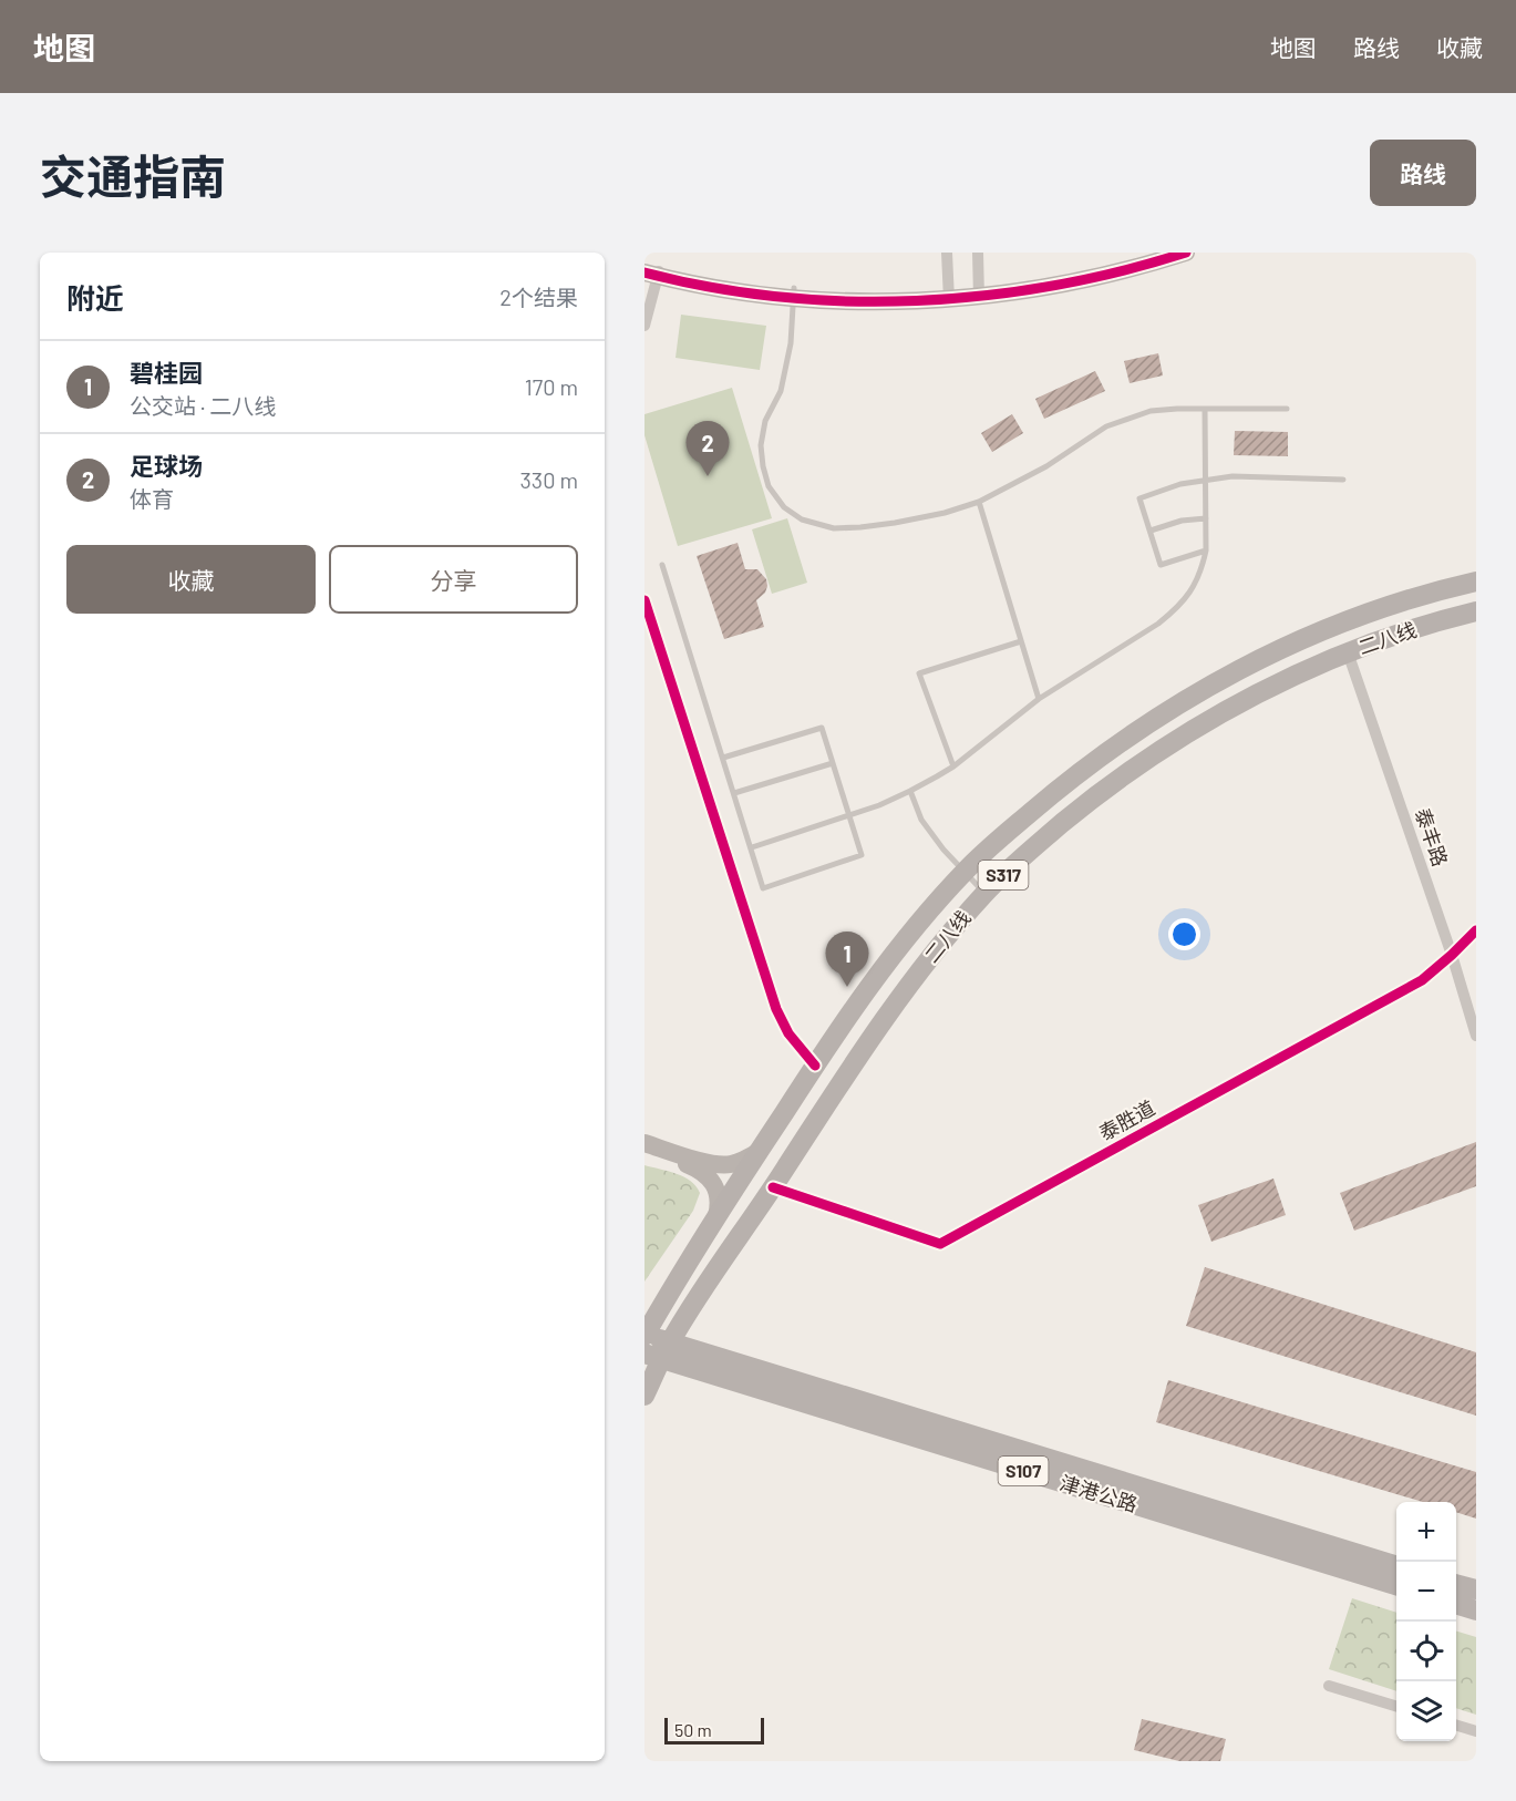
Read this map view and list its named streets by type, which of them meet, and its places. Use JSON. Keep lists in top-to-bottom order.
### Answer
{
  "streets": {
    "main road": [
      "二八线",
      "S317",
      "S107",
      "津港公路"
    ],
    "street": ["泰丰路", "泰胜道"]
  },
  "crossings": [
    ["二八线", "泰丰路"],
    ["二八线", "泰胜道"],
    ["二八线", "津港公路"],
    ["泰丰路", "泰胜道"]
  ],
  "scale_bar": "50 m",
  "page": {
    "header": "地图",
    "nav": ["地图", "路线", "收藏"],
    "title": "交通指南",
    "buttons": [
      "路线",
      ["收藏", "分享"]
    ],
    "heading": ["附近", "2个结果"],
    "list": [
      {
        "mark": "1",
        "name": "碧桂园",
        "note": "公交站 · 二八线",
        "value": "170 m"
      },
      {
        "mark": "2",
        "name": "足球场",
        "note": "体育",
        "value": "330 m"
      }
    ],
    "pins": ["2", "1"],
    "map_buttons": ["+", "−"],
    "scale": "50 m"
  }
}
